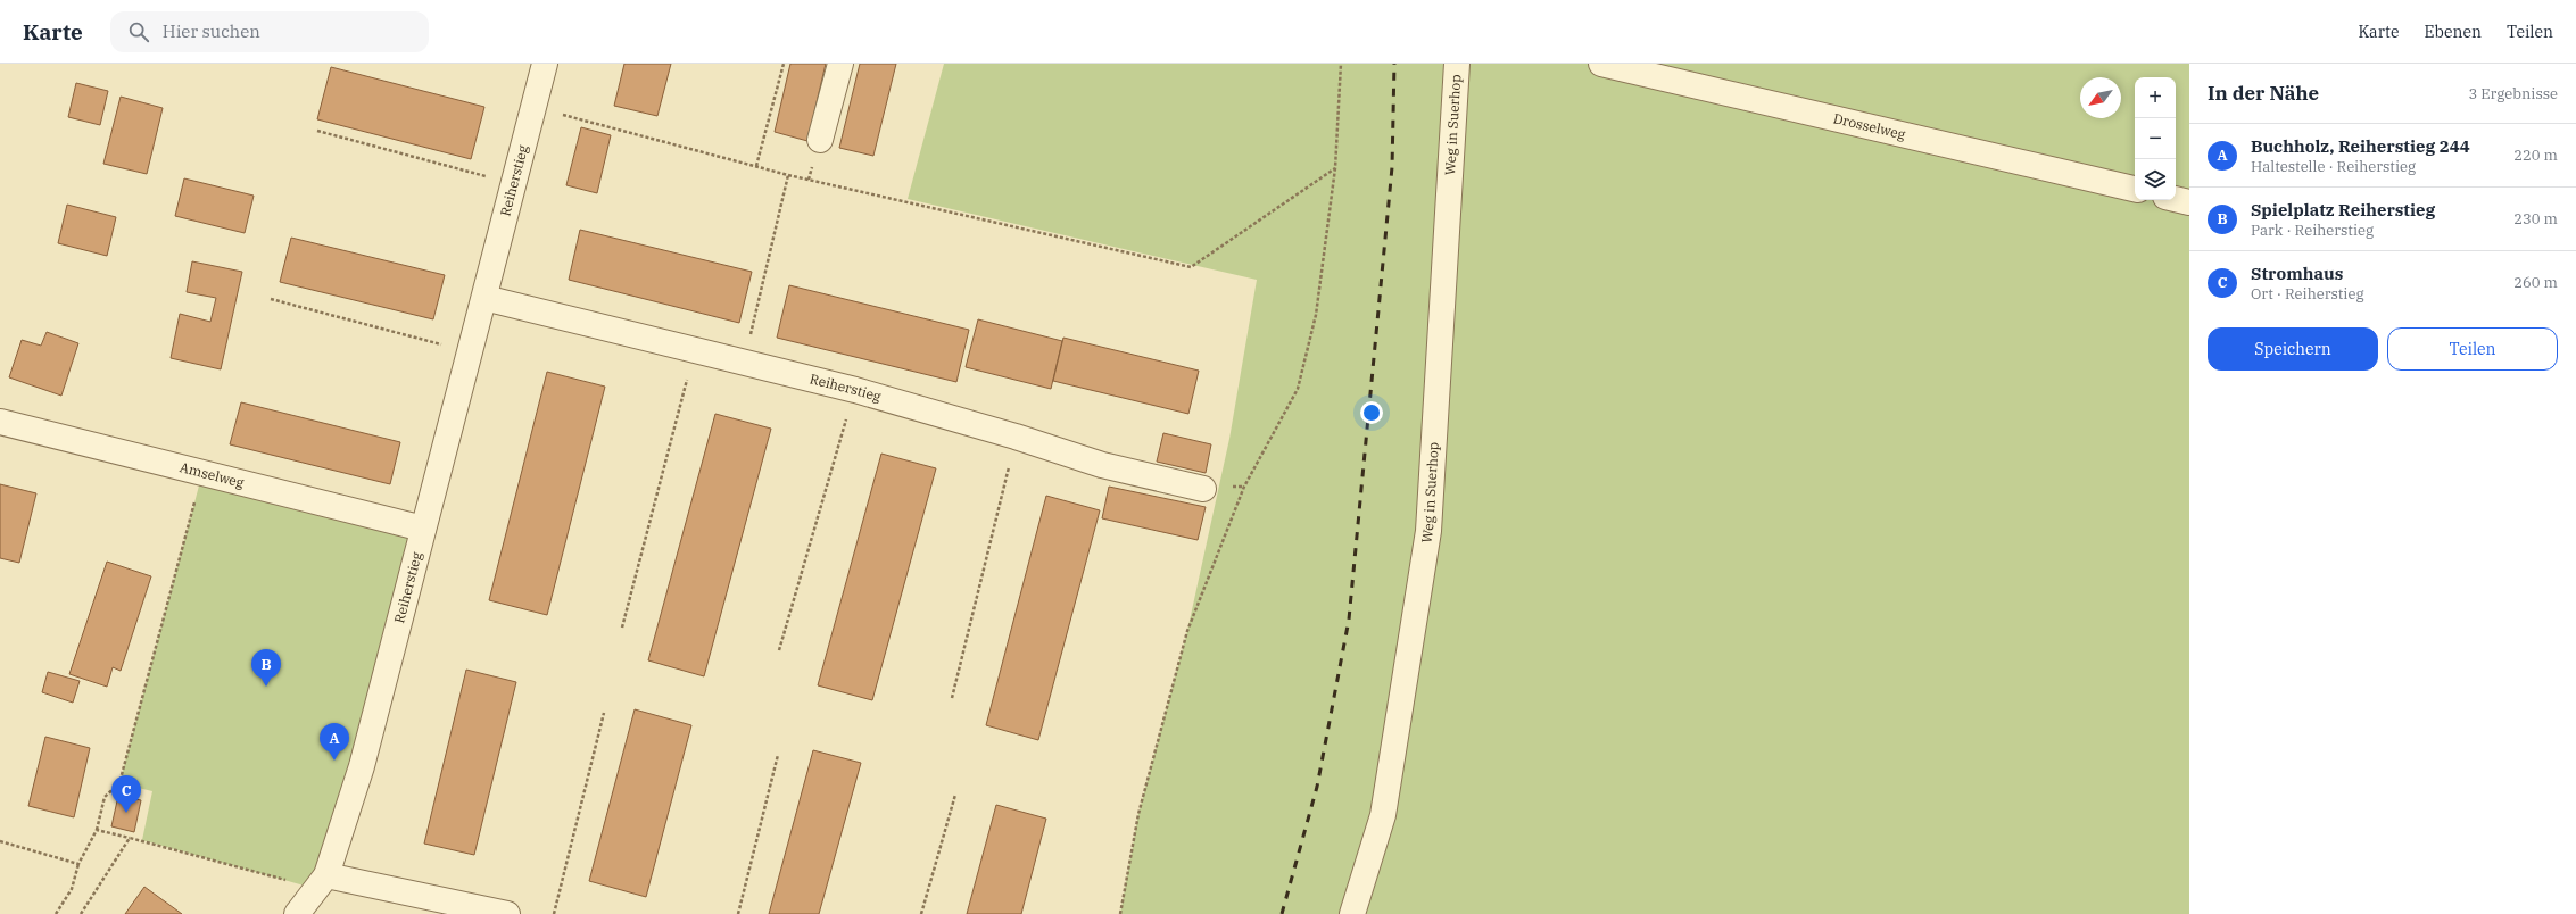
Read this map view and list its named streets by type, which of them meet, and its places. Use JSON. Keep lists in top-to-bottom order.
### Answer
{
  "streets": {
    "street": [
      "Weg in Suerhop",
      "Drosselweg",
      "Reiherstieg",
      "Amselweg"
    ]
  },
  "crossings": [
    ["Reiherstieg", "Amselweg"]
  ],
  "north": "bottom left",
  "page": {
    "header": "Karte",
    "search": "Hier suchen",
    "nav": ["Karte", "Ebenen", "Teilen"],
    "heading": ["In der Nähe", "3 Ergebnisse"],
    "map_buttons": ["+", "−"],
    "list": [
      {
        "mark": "A",
        "name": "Buchholz, Reiherstieg 244",
        "note": "Haltestelle · Reiherstieg",
        "value": "220 m"
      },
      {
        "mark": "B",
        "name": "Spielplatz Reiherstieg",
        "note": "Park · Reiherstieg",
        "value": "230 m"
      },
      {
        "mark": "C",
        "name": "Stromhaus",
        "note": "Ort · Reiherstieg",
        "value": "260 m"
      }
    ],
    "buttons": ["Speichern", "Teilen"],
    "pins": ["B", "A", "C"]
  }
}
